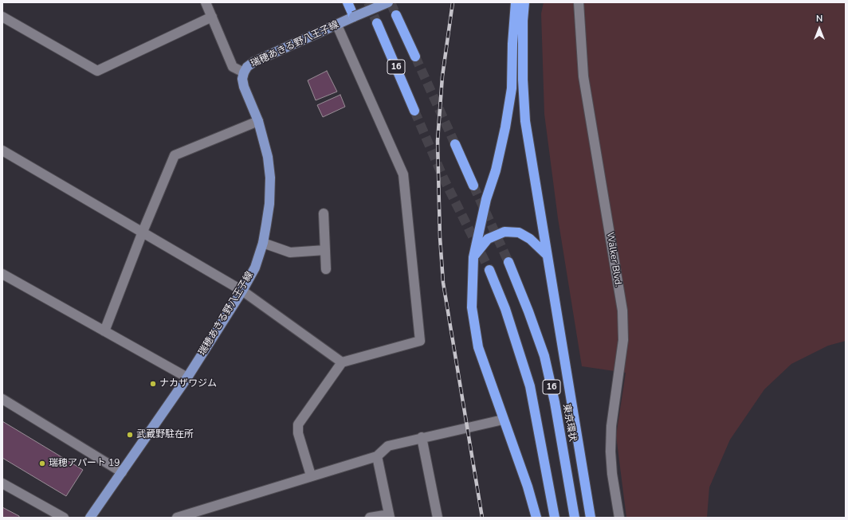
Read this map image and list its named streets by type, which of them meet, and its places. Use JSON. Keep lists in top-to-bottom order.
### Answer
{
  "streets": {
    "highway": ["16", "東京環状"],
    "main road": ["瑞穂あきる野八王子線"],
    "street": ["Walker Blvd."]
  },
  "places": ["ナカザワジム", "武蔵野駐在所", "瑞穂アパート 19"],
  "north": "top"
}
